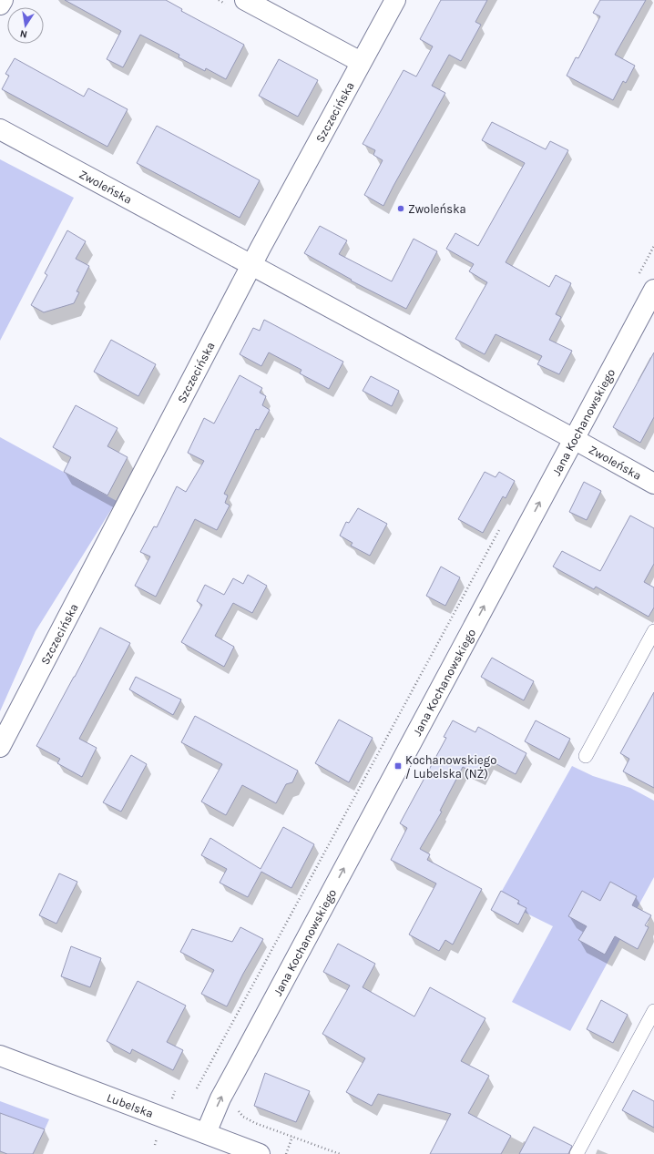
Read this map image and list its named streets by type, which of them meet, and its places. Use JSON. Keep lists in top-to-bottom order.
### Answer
{
  "streets": {
    "street": [
      "Szczecińska",
      "Zwoleńska",
      "Jana Kochanowskiego",
      "Lubelska"
    ]
  },
  "crossings": [
    ["Szczecińska", "Zwoleńska"],
    ["Zwoleńska", "Jana Kochanowskiego"],
    ["Jana Kochanowskiego", "Lubelska"]
  ],
  "one_way": ["Jana Kochanowskiego"],
  "places": {
    "other": ["Zwoleńska"],
    "transit": ["Kochanowskiego / Lubelska (NŻ)"]
  },
  "north": "bottom"
}
